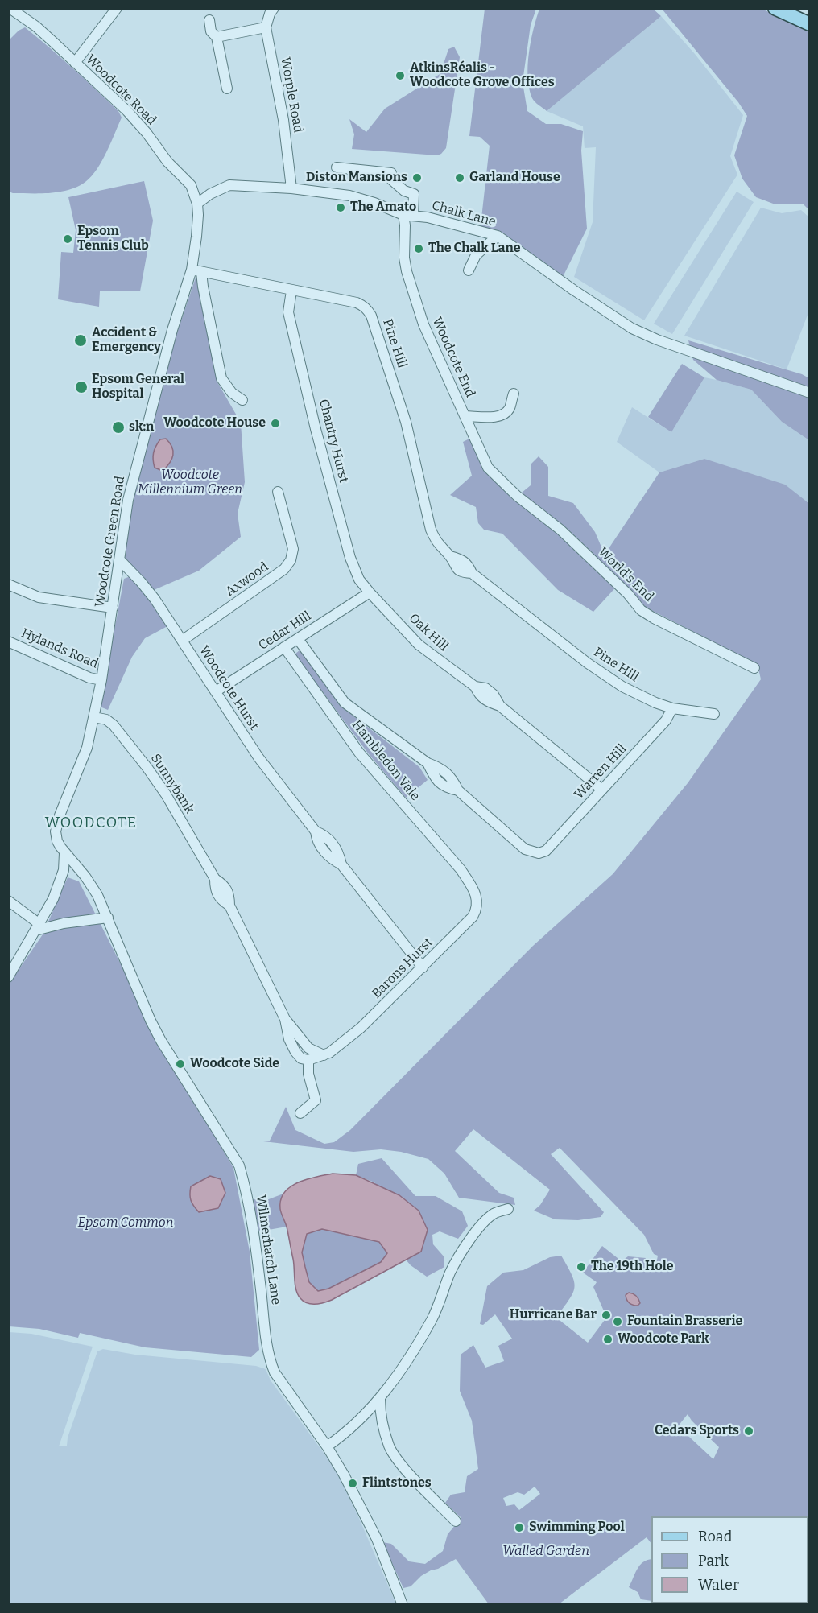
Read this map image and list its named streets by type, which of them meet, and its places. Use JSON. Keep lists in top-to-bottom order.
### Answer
{
  "streets": {
    "street": [
      "Woodcote Road",
      "Worple Road",
      "Chalk Lane",
      "Pine Hill",
      "Woodcote End",
      "Chantry Hurst",
      "Woodcote Green Road",
      "World's End",
      "Axwood",
      "Cedar Hill",
      "Oak Hill",
      "Hylands Road",
      "Woodcote Hurst",
      "Hambledon Vale",
      "Warren Hill",
      "Sunnybank",
      "Barons Hurst",
      "Wilmerhatch Lane"
    ]
  },
  "crossings": [
    ["Woodcote Road", "Chalk Lane"],
    ["Woodcote Road", "Woodcote Green Road"],
    ["Worple Road", "Chalk Lane"],
    ["Chalk Lane", "Woodcote End"],
    ["Chalk Lane", "Woodcote Green Road"],
    ["Pine Hill", "Chantry Hurst"],
    ["Pine Hill", "Woodcote Green Road"],
    ["Pine Hill", "Warren Hill"],
    ["Woodcote End", "World's End"],
    ["Chantry Hurst", "Cedar Hill"],
    ["Chantry Hurst", "Oak Hill"],
    ["Woodcote Green Road", "Hylands Road"],
    ["Woodcote Green Road", "Woodcote Hurst"],
    ["Woodcote Green Road", "Sunnybank"],
    ["Woodcote Green Road", "Wilmerhatch Lane"],
    ["Axwood", "Woodcote Hurst"],
    ["Cedar Hill", "Oak Hill"],
    ["Cedar Hill", "Woodcote Hurst"],
    ["Cedar Hill", "Hambledon Vale"],
    ["Cedar Hill", "Warren Hill"],
    ["Oak Hill", "Warren Hill"],
    ["Woodcote Hurst", "Barons Hurst"],
    ["Hambledon Vale", "Barons Hurst"],
    ["Sunnybank", "Barons Hurst"]
  ],
  "districts": ["WOODCOTE"],
  "parks": ["Woodcote Millennium Green", "Epsom Common", "Walled Garden"],
  "places": [
    "AtkinsRéalis - Woodcote Grove Offices",
    "Diston Mansions",
    "Garland House",
    "The Amato",
    "Epsom Tennis Club",
    "The Chalk Lane",
    "Accident & Emergency",
    "Epsom General Hospital",
    "Woodcote House",
    "sk:n",
    "Woodcote Side",
    "The 19th Hole",
    "Hurricane Bar",
    "Fountain Brasserie",
    "Woodcote Park",
    "Cedars Sports",
    "Flintstones",
    "Swimming Pool"
  ],
  "legend": ["Road", "Park", "Water"]
}
